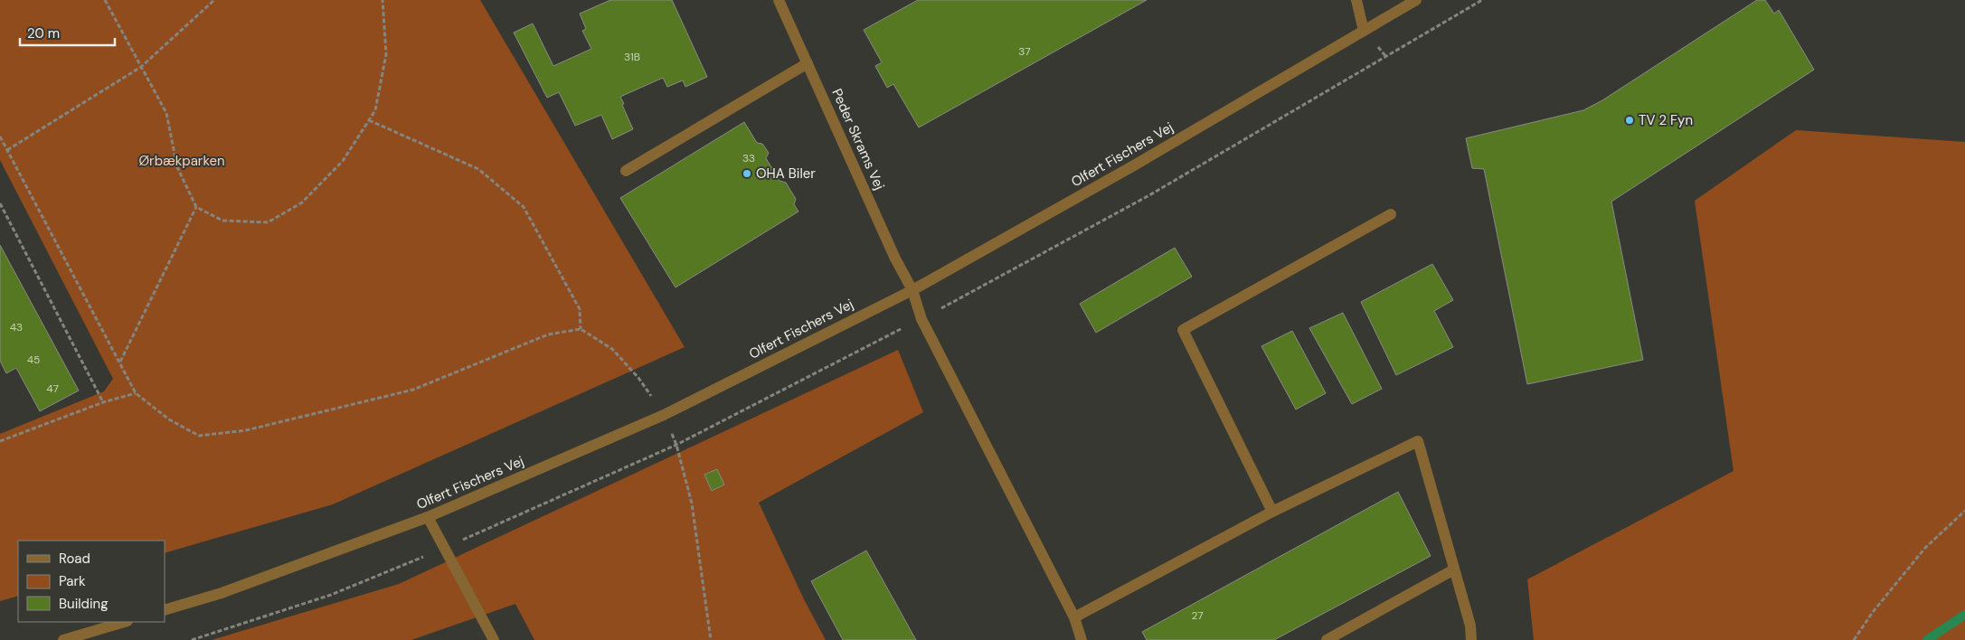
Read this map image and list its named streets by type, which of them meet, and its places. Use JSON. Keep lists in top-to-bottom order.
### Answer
{
  "streets": {
    "street": ["Peder Skrams Vej", "Olfert Fischers Vej"]
  },
  "crossings": [
    ["Peder Skrams Vej", "Olfert Fischers Vej"]
  ],
  "parks": ["Ørbækparken"],
  "places": ["TV 2 Fyn", "OHA Biler"],
  "house_numbers": [
    "37",
    "31B",
    "33",
    "43",
    "45",
    "47",
    "27"
  ],
  "legend": ["Road", "Park", "Building"],
  "scale_bar": "20 m"
}
